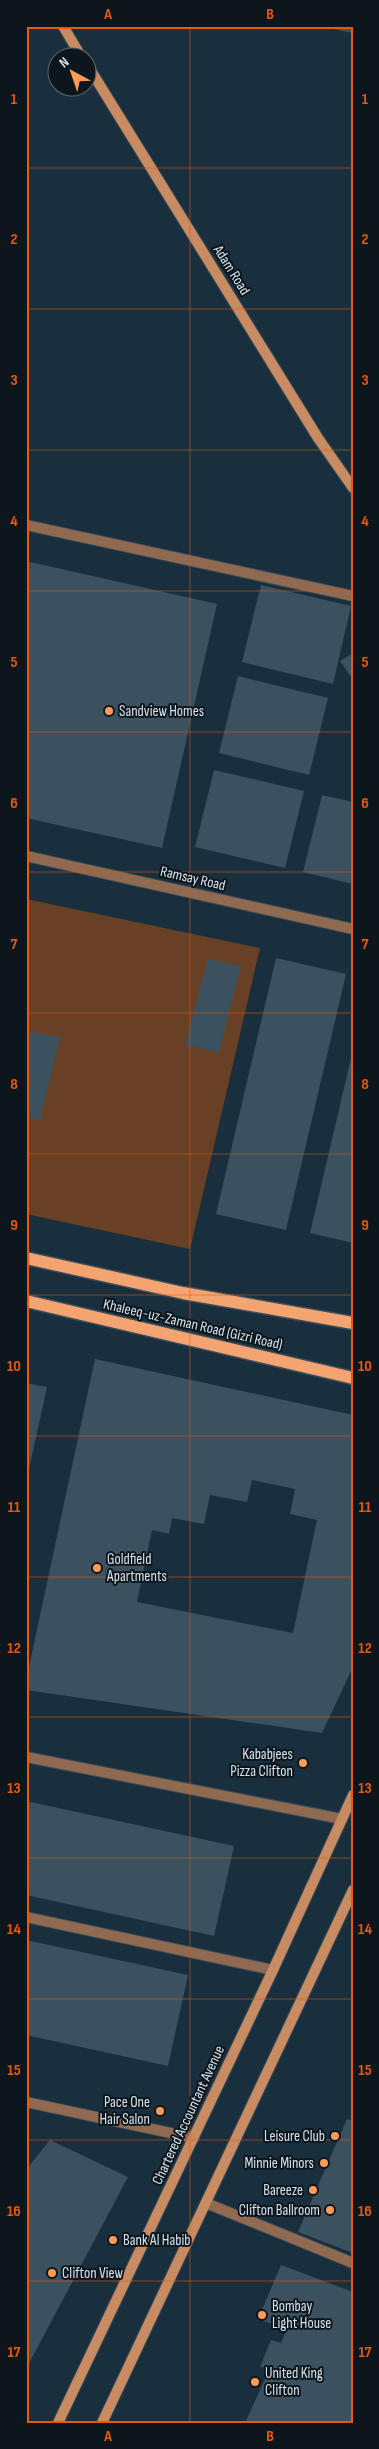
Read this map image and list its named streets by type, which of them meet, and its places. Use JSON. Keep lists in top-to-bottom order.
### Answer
{
  "streets": {
    "main road": ["Khaleeq-uz-Zaman Road (Gizri Road)"],
    "street": ["Adam Road", "Ramsay Road", "Chartered Accountant Avenue"]
  },
  "places": [
    "Sandview Homes",
    "Goldfield Apartments",
    "Kababjees Pizza Clifton",
    "Pace One Hair Salon",
    "Leisure Club",
    "Minnie Minors",
    "Bareeze",
    "Clifton Ballroom",
    "Bank Al Habib",
    "Clifton View",
    "Bombay Light House",
    "United King Clifton"
  ],
  "north": "top left",
  "grid": {
    "columns": ["A", "B"],
    "rows": [
      "1",
      "2",
      "3",
      "4",
      "5",
      "6",
      "7",
      "8",
      "9",
      "10",
      "11",
      "12",
      "13",
      "14",
      "15",
      "16",
      "17"
    ]
  }
}
